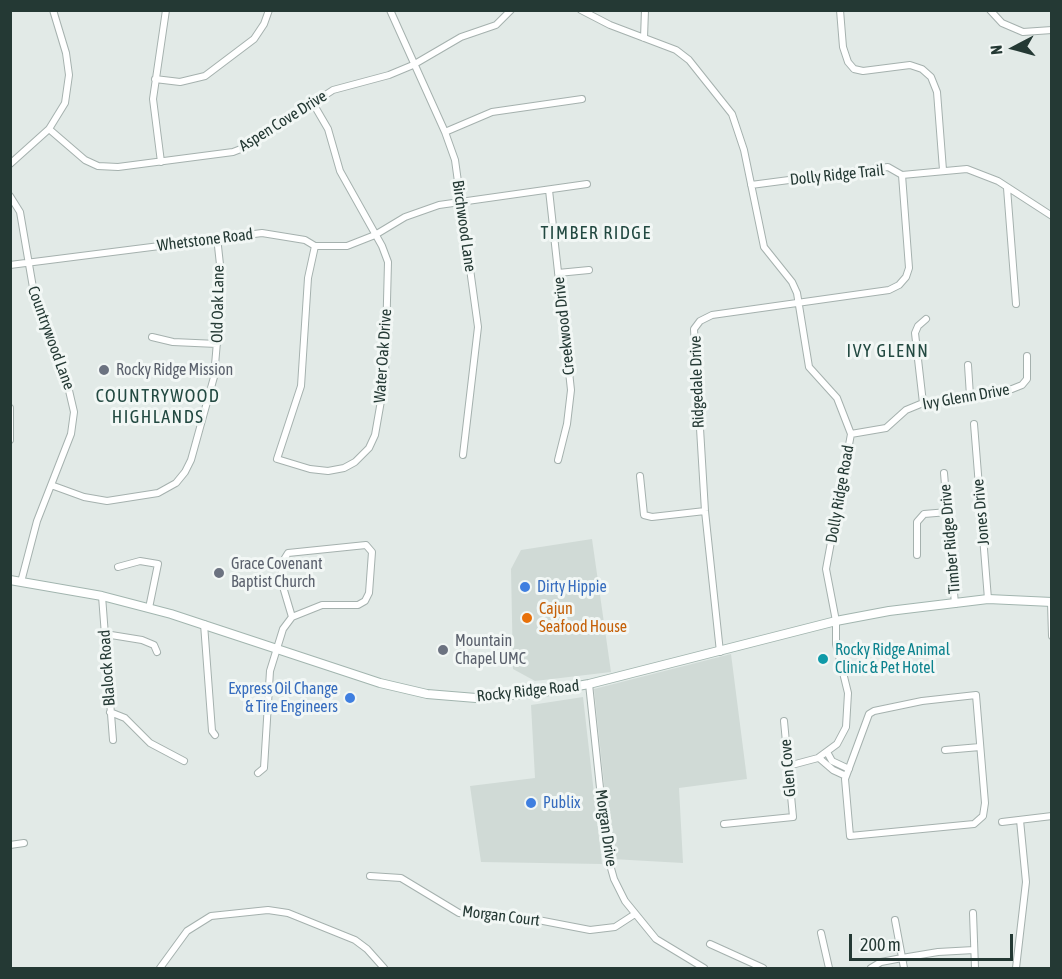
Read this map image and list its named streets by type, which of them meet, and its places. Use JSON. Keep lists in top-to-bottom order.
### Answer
{
  "streets": {
    "main road": ["Rocky Ridge Road"],
    "street": [
      "Aspen Cove Drive",
      "Dolly Ridge Trail",
      "Birchwood Lane",
      "Whetstone Road",
      "Old Oak Lane",
      "Creekwood Drive",
      "Countrywood Lane",
      "Water Oak Drive",
      "Ridgedale Drive",
      "Ivy Glenn Drive",
      "Dolly Ridge Road",
      "Jones Drive",
      "Timber Ridge Drive",
      "Blalock Road",
      "Glen Cove",
      "Morgan Drive",
      "Morgan Court"
    ]
  },
  "crossings": [
    ["Aspen Cove Drive", "Birchwood Lane"],
    ["Aspen Cove Drive", "Water Oak Drive"],
    ["Dolly Ridge Trail", "Ridgedale Drive"],
    ["Dolly Ridge Trail", "Dolly Ridge Road"],
    ["Birchwood Lane", "Whetstone Road"],
    ["Whetstone Road", "Old Oak Lane"],
    ["Whetstone Road", "Creekwood Drive"],
    ["Whetstone Road", "Countrywood Lane"],
    ["Whetstone Road", "Water Oak Drive"],
    ["Old Oak Lane", "Countrywood Lane"],
    ["Countrywood Lane", "Rocky Ridge Road"],
    ["Ridgedale Drive", "Dolly Ridge Road"],
    ["Ridgedale Drive", "Rocky Ridge Road"],
    ["Ivy Glenn Drive", "Dolly Ridge Road"],
    ["Dolly Ridge Road", "Rocky Ridge Road"],
    ["Dolly Ridge Road", "Glen Cove"],
    ["Jones Drive", "Rocky Ridge Road"],
    ["Timber Ridge Drive", "Rocky Ridge Road"],
    ["Blalock Road", "Rocky Ridge Road"],
    ["Rocky Ridge Road", "Morgan Drive"],
    ["Morgan Drive", "Morgan Court"]
  ],
  "districts": ["TIMBER RIDGE", "IVY GLENN", "COUNTRYWOOD HIGHLANDS"],
  "places": [
    "Rocky Ridge Mission",
    "Grace Covenant Baptist Church",
    "Dirty Hippie",
    "Cajun Seafood House",
    "Mountain Chapel UMC",
    "Rocky Ridge Animal Clinic & Pet Hotel",
    "Express Oil Change & Tire Engineers",
    "Publix"
  ],
  "scale_bar": "200 m",
  "north": "left"
}
